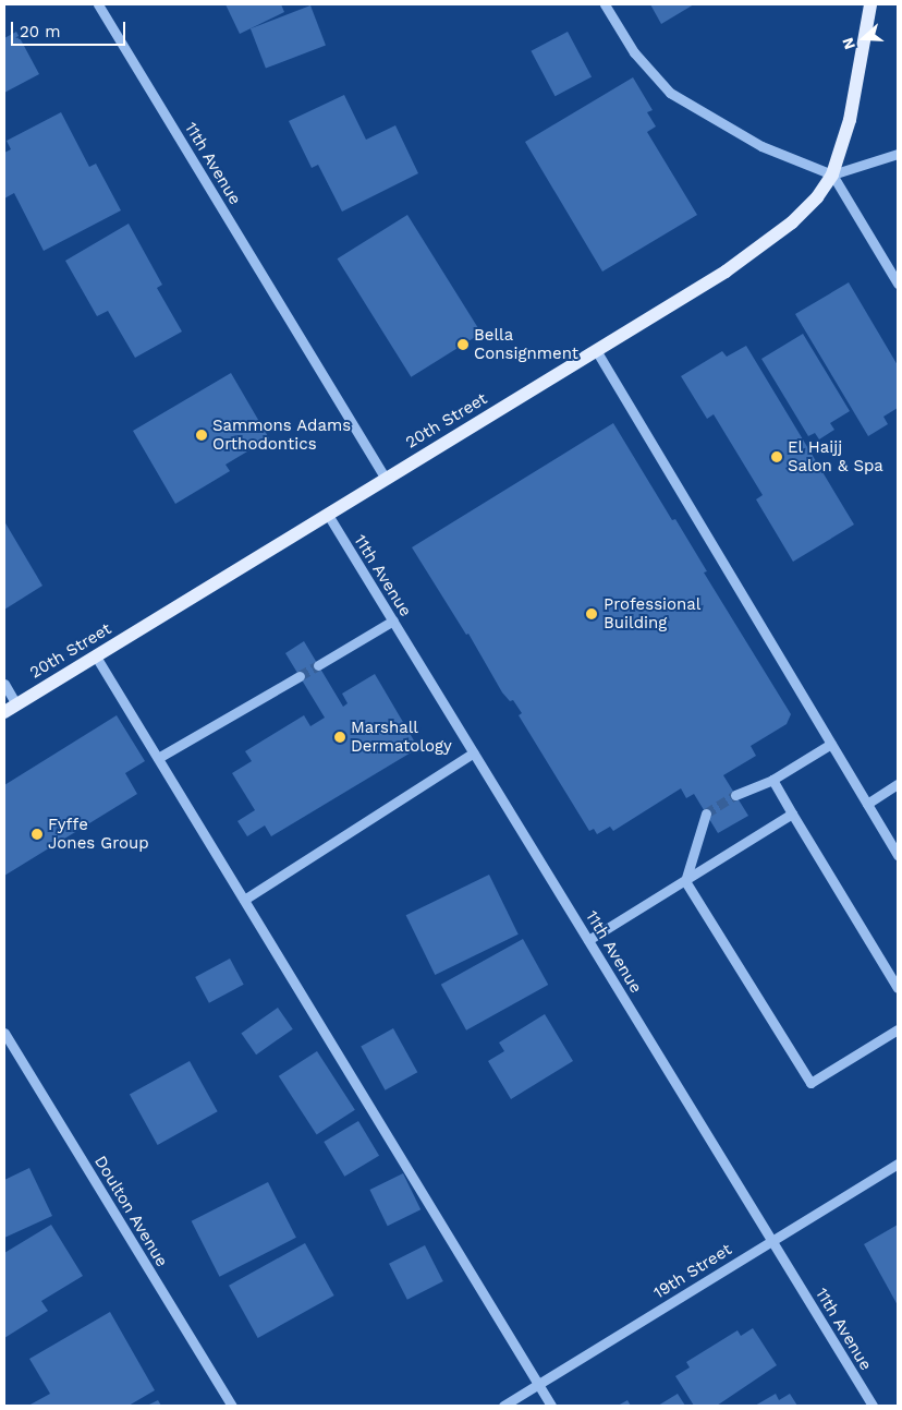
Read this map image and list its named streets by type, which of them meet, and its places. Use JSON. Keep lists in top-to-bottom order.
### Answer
{
  "streets": {
    "main road": ["20th Street"],
    "street": ["11th Avenue", "Doulton Avenue", "19th Street"]
  },
  "crossings": [
    ["11th Avenue", "20th Street"],
    ["11th Avenue", "19th Street"]
  ],
  "places": [
    "Bella Consignment",
    "Sammons Adams Orthodontics",
    "El Haijj Salon & Spa",
    "Professional Building",
    "Marshall Dermatology",
    "Fyffe Jones Group"
  ],
  "scale_bar": "20 m",
  "north": "left"
}
